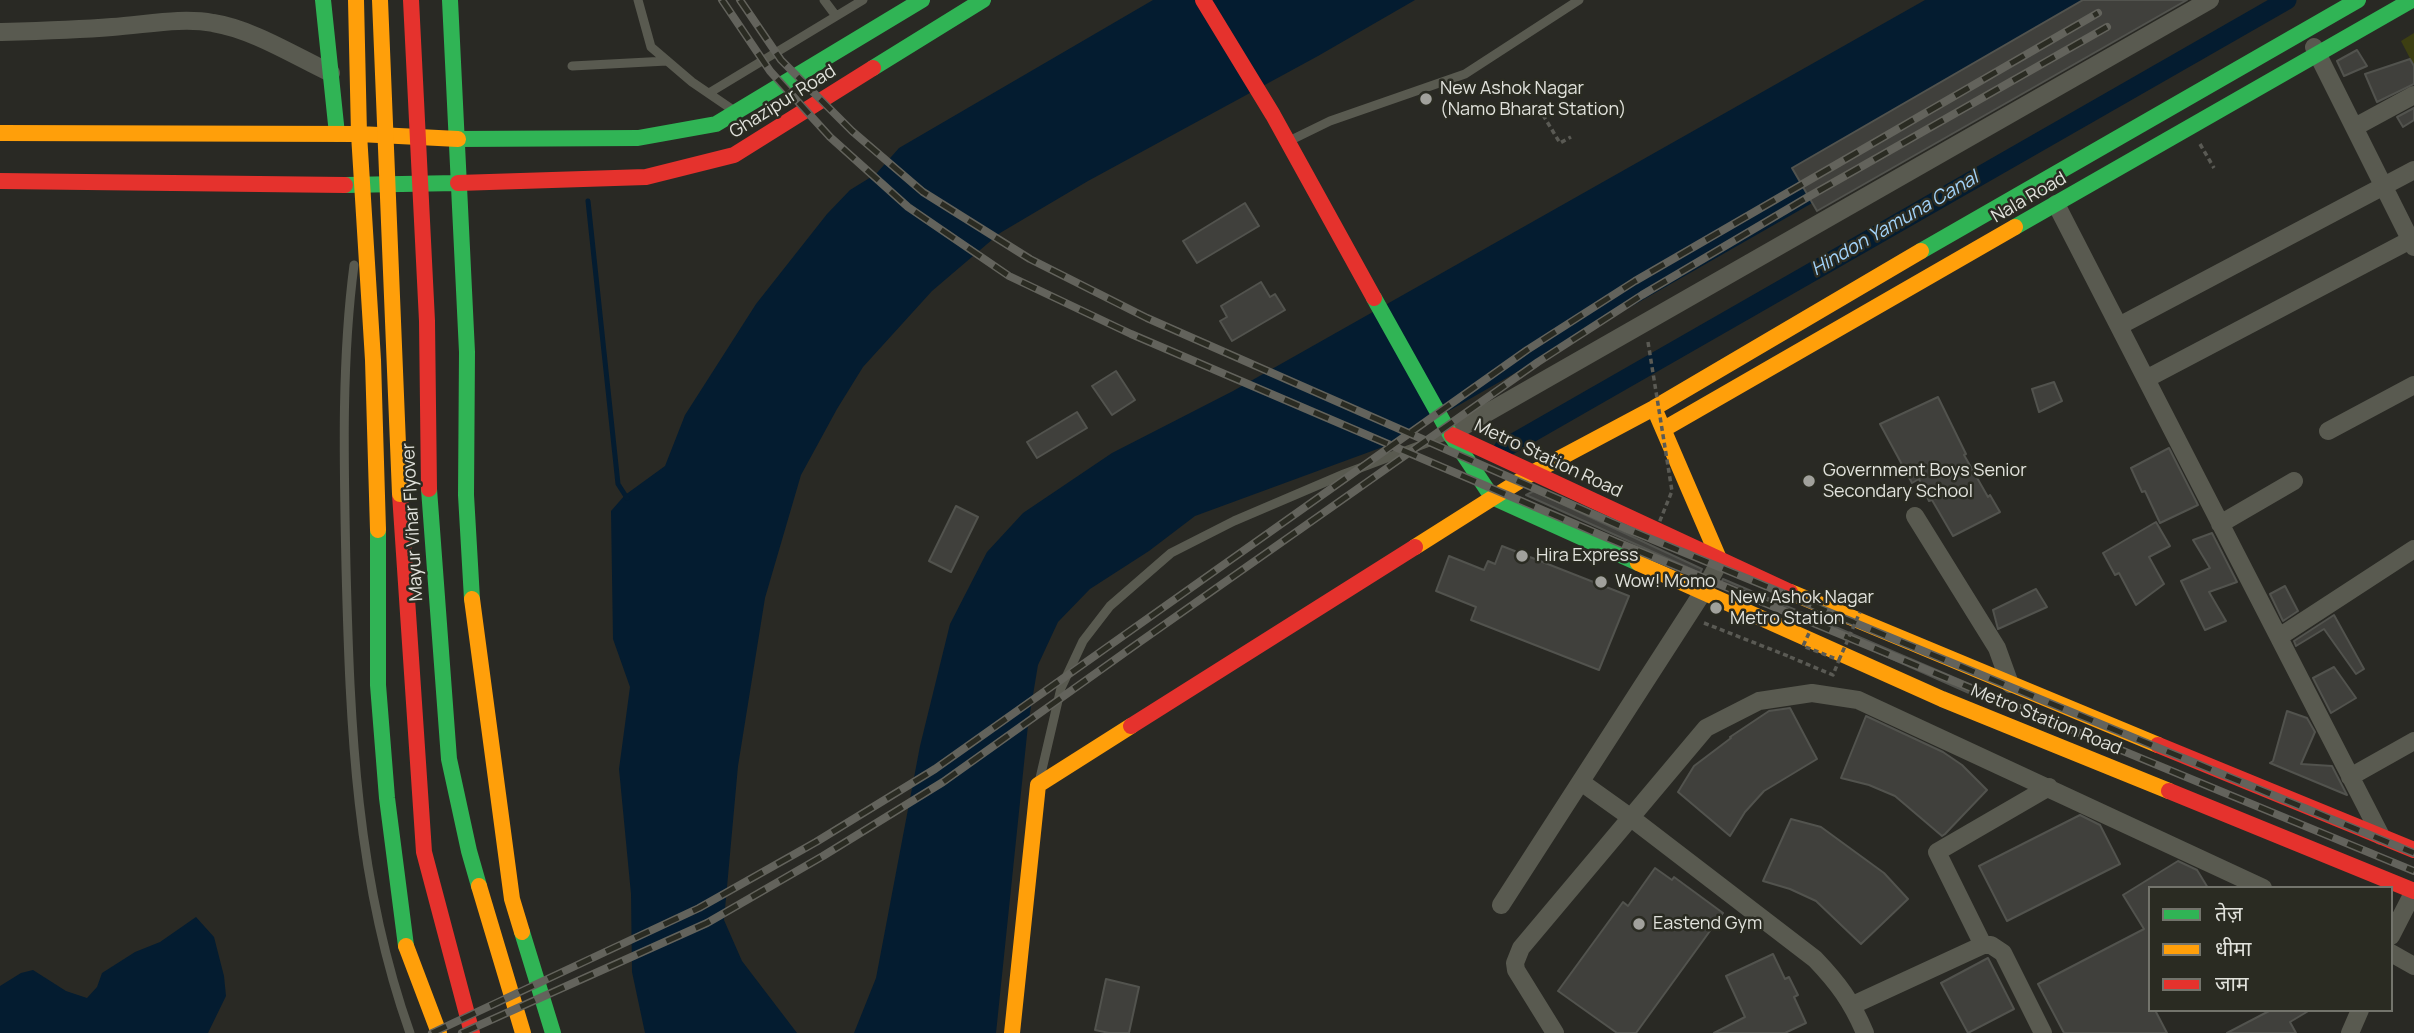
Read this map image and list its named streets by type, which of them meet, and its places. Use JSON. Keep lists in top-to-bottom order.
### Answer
{
  "streets": {
    "main road": [
      "Ghazipur Road",
      "Nala Road",
      "Metro Station Road",
      "Mayur Vihar Flyover"
    ]
  },
  "crossings": [
    ["Nala Road", "Metro Station Road"]
  ],
  "water": ["Hindon Yamuna Canal"],
  "places": [
    "New Ashok Nagar (Namo Bharat Station)",
    "Government Boys Senior Secondary School",
    "Hira Express",
    "Wow! Momo",
    "New Ashok Nagar Metro Station",
    "Eastend Gym"
  ],
  "legend": ["तेज़", "धीमा", "जाम"]
}
